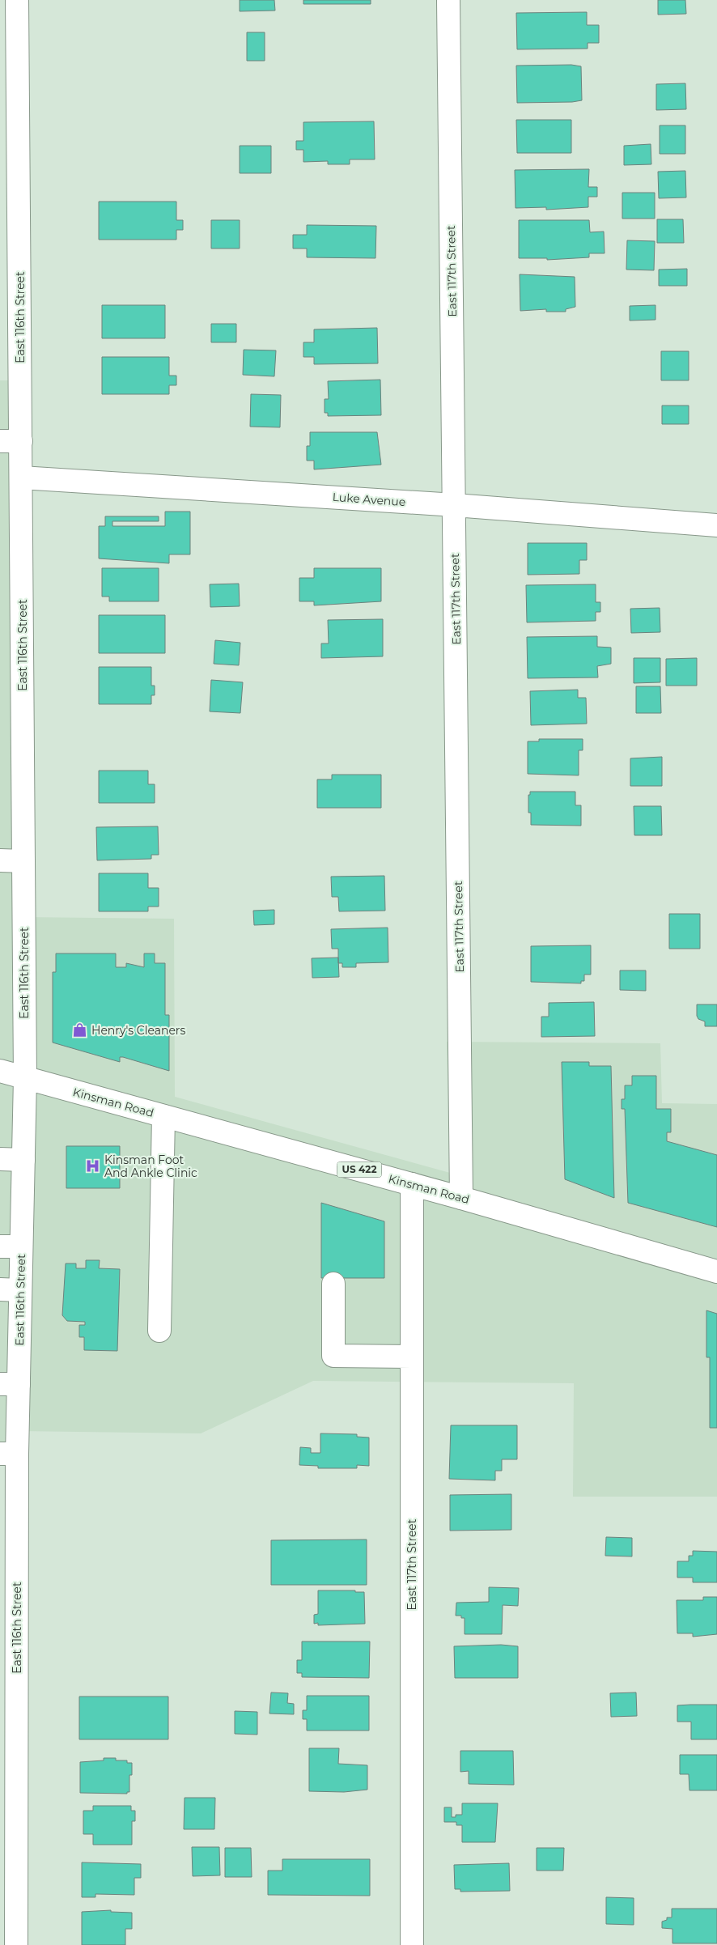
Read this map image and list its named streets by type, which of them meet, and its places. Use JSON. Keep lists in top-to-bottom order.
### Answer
{
  "streets": {
    "main road": [
      "East 117th Street",
      "East 116th Street",
      "Luke Avenue",
      "Kinsman Road",
      "US 422"
    ]
  },
  "crossings": [
    ["East 117th Street", "Luke Avenue"],
    ["East 117th Street", "Kinsman Road"],
    ["East 116th Street", "Luke Avenue"],
    ["East 116th Street", "Kinsman Road"]
  ],
  "places": {
    "shop": ["Henry's Cleaners"],
    "hospital": ["Kinsman Foot And Ankle Clinic"]
  }
}
